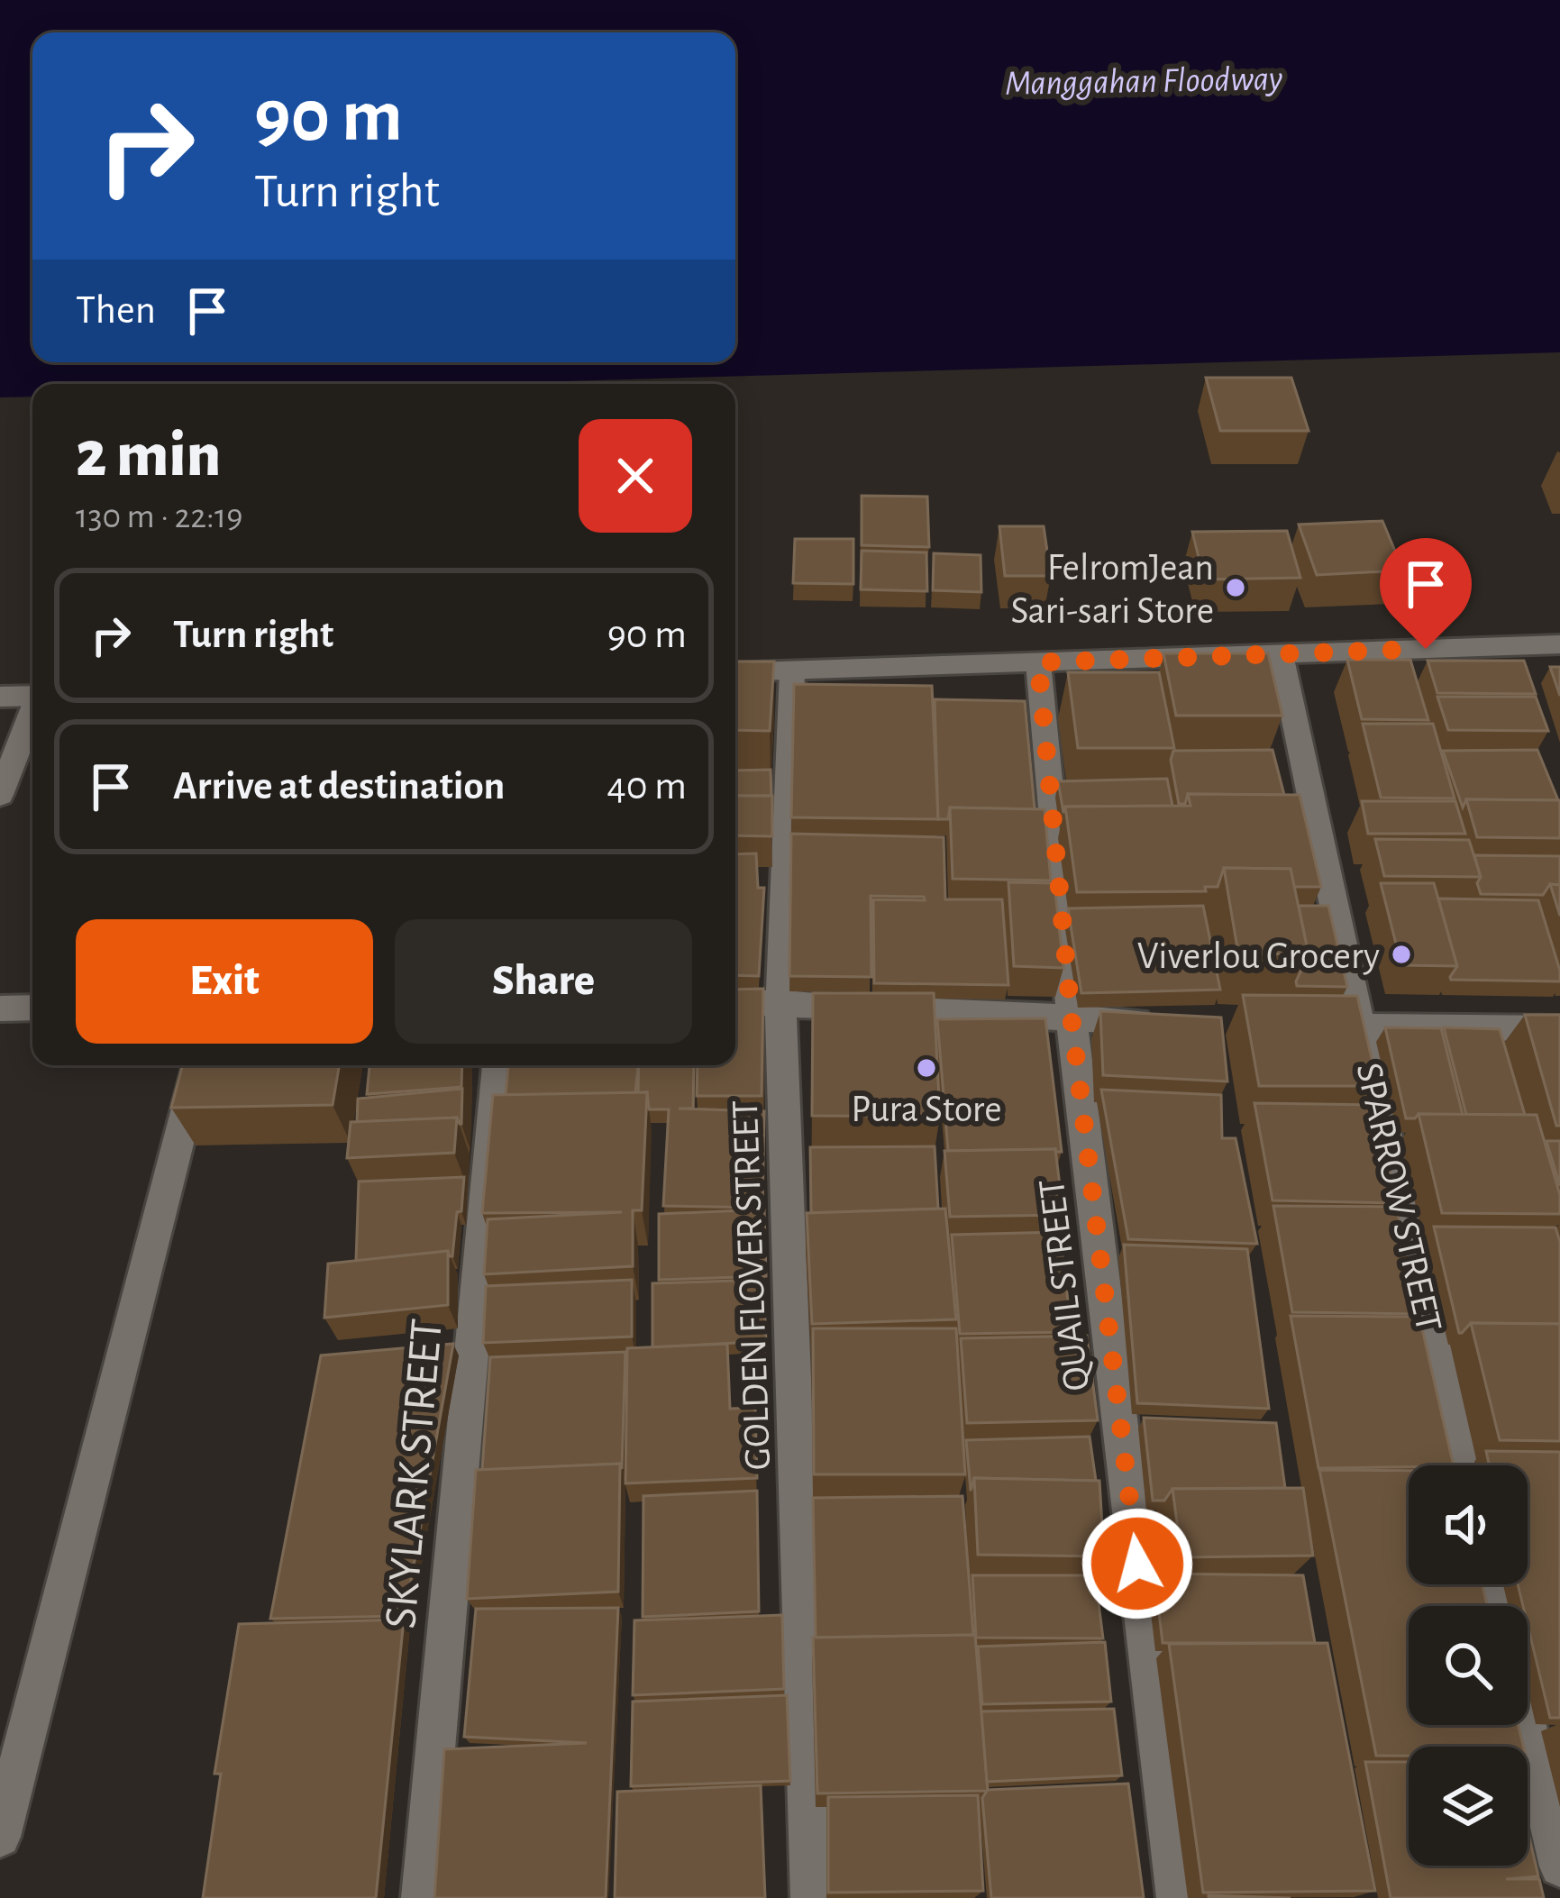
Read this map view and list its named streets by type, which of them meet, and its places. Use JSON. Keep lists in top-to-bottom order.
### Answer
{
  "streets": {
    "street": [
      "SPARROW STREET",
      "GOLDEN FLOVER STREET",
      "QUAIL STREET",
      "SKYLARK STREET"
    ]
  },
  "water": ["Manggahan Floodway"],
  "places": ["FelromJean Sari-sari Store", "Viverlou Grocery", "Pura Store"],
  "page": {
    "turn": ["90 m", "Turn right"],
    "then": "Then",
    "heading": ["2 min", "130 m · 22:19"],
    "list": [
      {
        "name": "Turn right",
        "value": "90 m"
      },
      {
        "name": "Arrive at destination",
        "value": "40 m"
      }
    ],
    "buttons": ["Exit", "Share"]
  }
}
